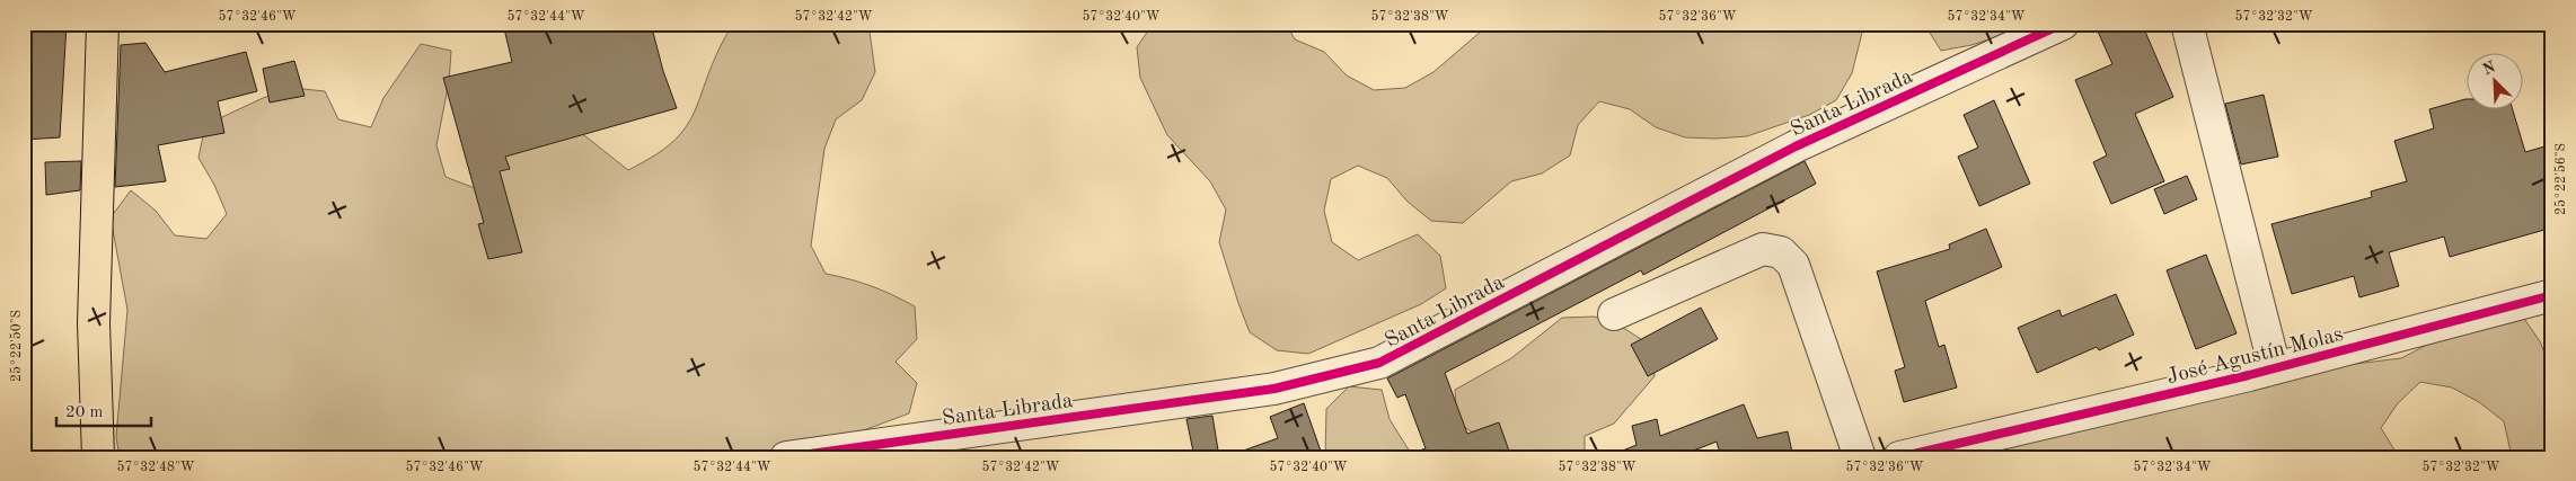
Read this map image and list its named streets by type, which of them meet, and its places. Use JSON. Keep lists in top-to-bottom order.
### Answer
{
  "streets": {
    "street": ["Santa Librada", "José Agustín Molas"]
  },
  "scale_bar": "20 m",
  "north": "top left",
  "coordinates": [
    "57°32'46\"W",
    "57°32'44\"W",
    "57°32'42\"W",
    "57°32'40\"W",
    "57°32'38\"W",
    "57°32'36\"W",
    "57°32'34\"W",
    "57°32'32\"W",
    "25°22'56\"S",
    "25°22'50\"S",
    "57°32'48\"W"
  ]
}
